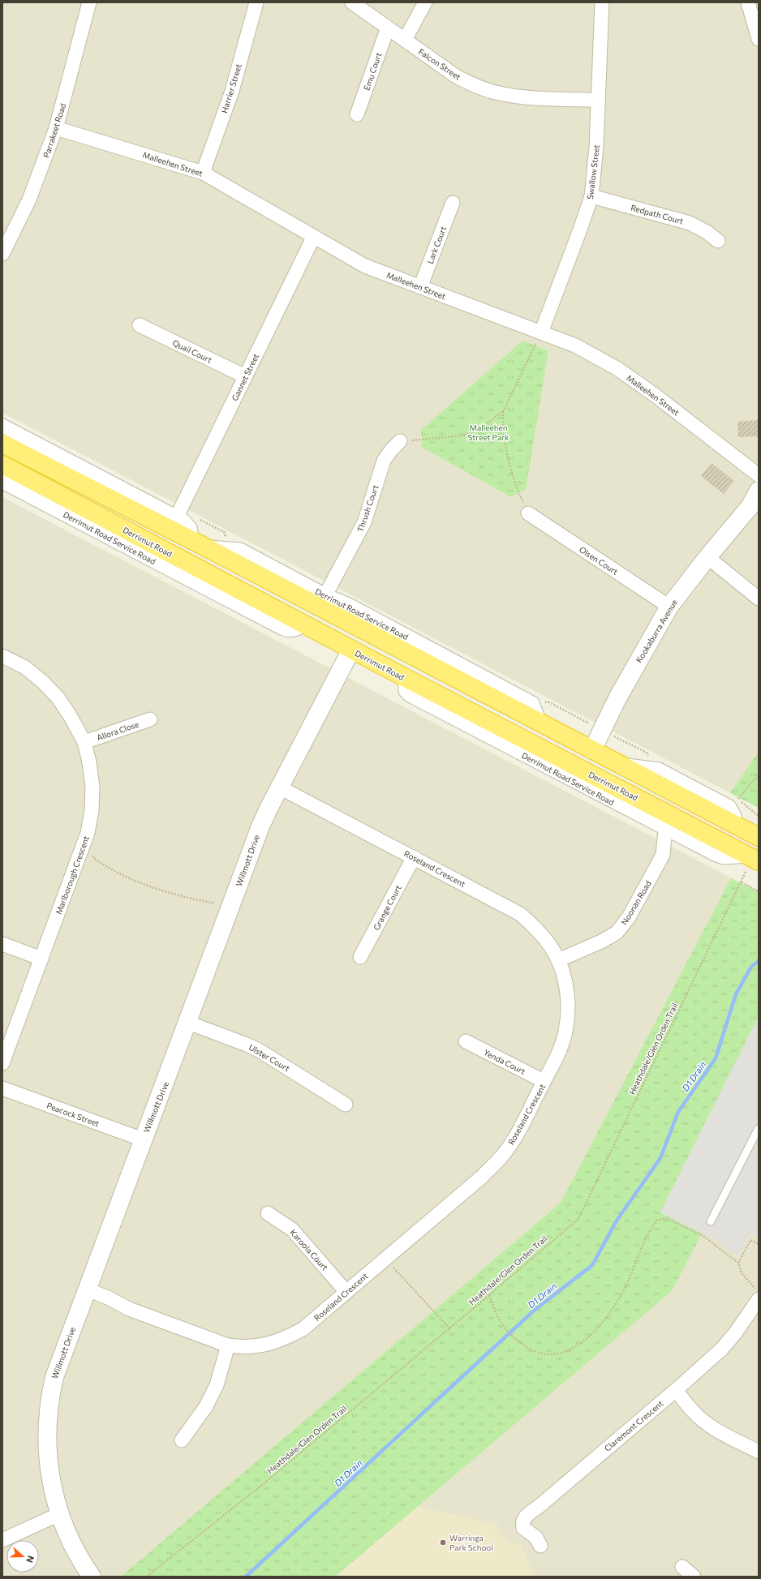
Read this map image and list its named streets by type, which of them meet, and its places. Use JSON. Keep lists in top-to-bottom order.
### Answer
{
  "streets": {
    "highway": ["Derrimut Road"],
    "street": [
      "Falcon Street",
      "Emu Court",
      "Harrier Street",
      "Parrakeet Road",
      "Malleehen Street",
      "Swallow Street",
      "Redpath Court",
      "Lark Court",
      "Quail Court",
      "Gannet Street",
      "Thrush Court",
      "Derrimut Road Service Road",
      "Olsen Court",
      "Kookaburra Avenue",
      "Allora Close",
      "Willmott Drive",
      "Roseland Crescent",
      "Marlborough Crescent",
      "Noonan Road",
      "Grange Court",
      "Ulster Court",
      "Yenda Court",
      "Peacock Street",
      "Karoola Court",
      "Claremont Crescent"
    ],
    "path": ["Heathdale/Glen Orden Trail"]
  },
  "crossings": [
    ["Falcon Street", "Emu Court"],
    ["Falcon Street", "Swallow Street"],
    ["Harrier Street", "Malleehen Street"],
    ["Parrakeet Road", "Malleehen Street"],
    ["Malleehen Street", "Swallow Street"],
    ["Malleehen Street", "Lark Court"],
    ["Malleehen Street", "Gannet Street"],
    ["Swallow Street", "Redpath Court"],
    ["Quail Court", "Gannet Street"],
    ["Thrush Court", "Derrimut Road Service Road"],
    ["Derrimut Road Service Road", "Derrimut Road"],
    ["Derrimut Road Service Road", "Noonan Road"],
    ["Derrimut Road Service Road", "Heathdale/Glen Orden Trail"],
    ["Derrimut Road", "Willmott Drive"],
    ["Derrimut Road", "Heathdale/Glen Orden Trail"],
    ["Olsen Court", "Kookaburra Avenue"],
    ["Allora Close", "Marlborough Crescent"],
    ["Willmott Drive", "Roseland Crescent"],
    ["Willmott Drive", "Ulster Court"],
    ["Willmott Drive", "Peacock Street"],
    ["Roseland Crescent", "Noonan Road"],
    ["Roseland Crescent", "Grange Court"],
    ["Roseland Crescent", "Yenda Court"],
    ["Roseland Crescent", "Karoola Court"]
  ],
  "water": ["D1 Drain"],
  "parks": ["Malleehen Street Park"],
  "places": ["Warringa Park School"],
  "north": "right"
}
